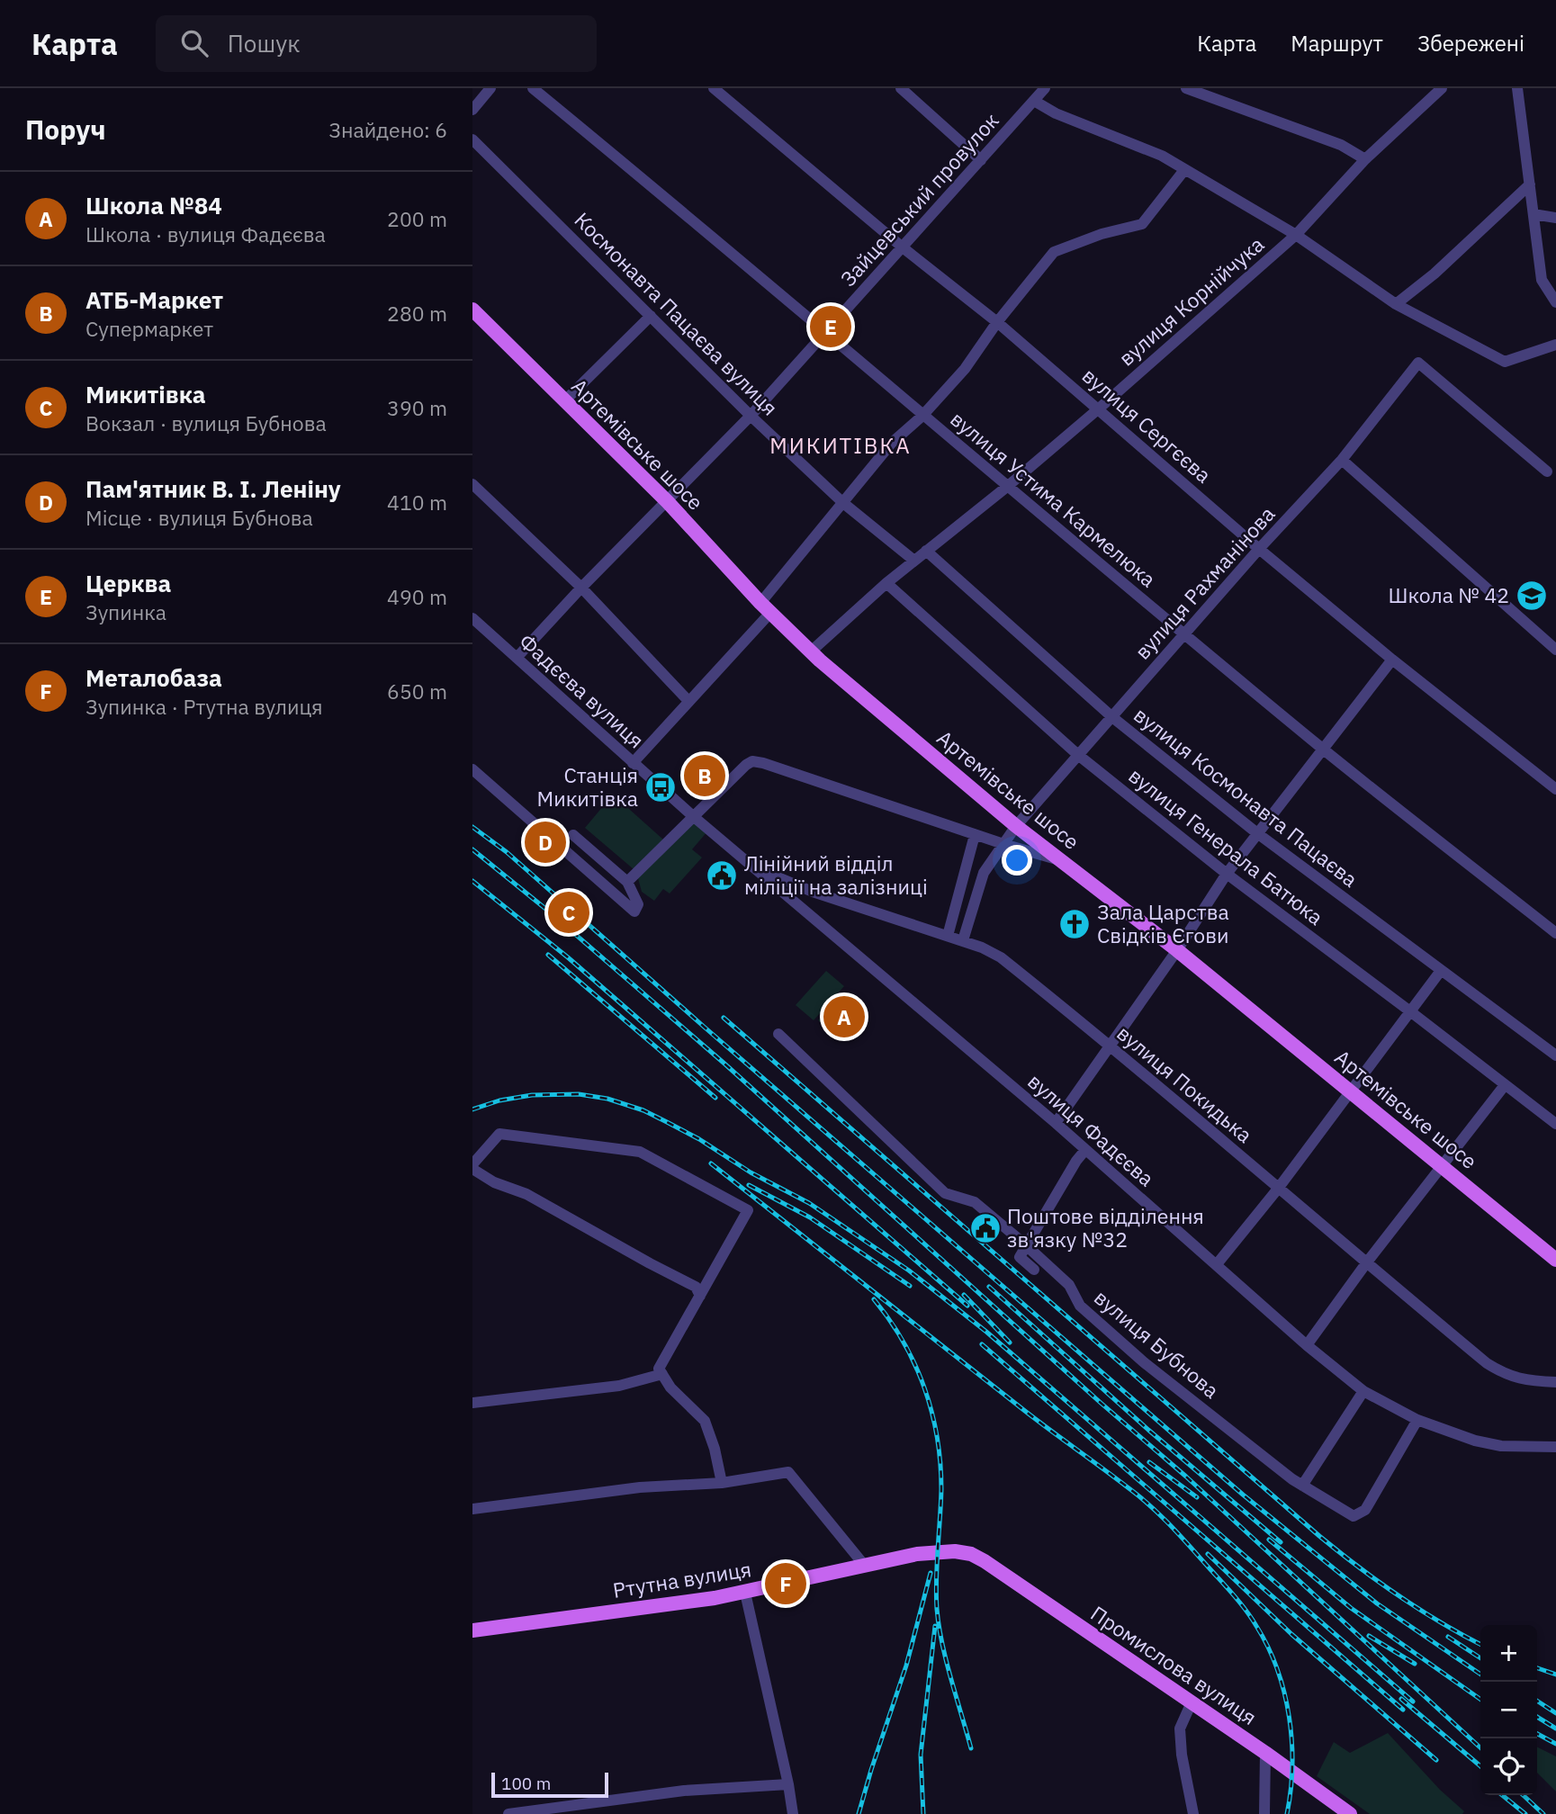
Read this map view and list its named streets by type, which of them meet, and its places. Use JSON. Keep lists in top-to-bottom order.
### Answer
{
  "streets": {
    "main road": ["Артемівське шосе", "Ртутна вулиця", "Промислова вулиця"],
    "street": [
      "Зайцевський провулок",
      "вулиця Корнійчука",
      "Космонавта Пацаєва вулиця",
      "вулиця Сергєєва",
      "вулиця Устима Кармелюка",
      "вулиця Рахманінова",
      "Фадєєва вулиця",
      "вулиця Космонавта Пацаєва",
      "вулиця Генерала Батюка",
      "вулиця Покидька",
      "вулиця Фадєєва",
      "вулиця Бубнова"
    ]
  },
  "crossings": [
    ["Зайцевський провулок", "Космонавта Пацаєва вулиця"],
    ["Зайцевський провулок", "вулиця Сергєєва"],
    ["Зайцевський провулок", "Артемівське шосе"],
    ["Зайцевський провулок", "вулиця Устима Кармелюка"],
    ["Зайцевський провулок", "Фадєєва вулиця"],
    ["вулиця Корнійчука", "Космонавта Пацаєва вулиця"],
    ["вулиця Корнійчука", "вулиця Сергєєва"],
    ["вулиця Корнійчука", "Артемівське шосе"],
    ["вулиця Корнійчука", "вулиця Устима Кармелюка"],
    ["вулиця Корнійчука", "вулиця Космонавта Пацаєва"],
    ["вулиця Корнійчука", "вулиця Генерала Батюка"],
    ["вулиця Сергєєва", "вулиця Рахманінова"],
    ["Артемівське шосе", "вулиця Рахманінова"],
    ["вулиця Устима Кармелюка", "вулиця Рахманінова"],
    ["вулиця Рахманінова", "вулиця Космонавта Пацаєва"],
    ["вулиця Рахманінова", "вулиця Генерала Батюка"],
    ["вулиця Рахманінова", "вулиця Покидька"],
    ["Фадєєва вулиця", "вулиця Фадєєва"],
    ["вулиця Покидька", "вулиця Фадєєва"],
    ["вулиця Фадєєва", "вулиця Бубнова"],
    ["Ртутна вулиця", "Промислова вулиця"]
  ],
  "districts": ["МИКИТІВКА"],
  "places": {
    "school or university": ["Школа № 42"],
    "bus stop": ["Станція Микитівка"],
    "public building": ["Лінійний відділ міліції на залізниці", "Поштове відділення зв'язку №32"],
    "church": ["Зала Царства Свідків Єгови"]
  },
  "scale_bar": "100 m",
  "page": {
    "header": "Карта",
    "search": "Пошук",
    "nav": ["Карта", "Маршрут", "Збережені"],
    "heading": ["Поруч", "Знайдено: 6"],
    "list": [
      {
        "mark": "A",
        "name": "Школа №84",
        "note": "Школа · вулиця Фадєєва",
        "value": "200 m"
      },
      {
        "mark": "B",
        "name": "АТБ-Маркет",
        "note": "Супермаркет",
        "value": "280 m"
      },
      {
        "mark": "C",
        "name": "Микитівка",
        "note": "Вокзал · вулиця Бубнова",
        "value": "390 m"
      },
      {
        "mark": "D",
        "name": "Пам'ятник В. І. Леніну",
        "note": "Місце · вулиця Бубнова",
        "value": "410 m"
      },
      {
        "mark": "E",
        "name": "Церква",
        "note": "Зупинка",
        "value": "490 m"
      },
      {
        "mark": "F",
        "name": "Металобаза",
        "note": "Зупинка · Ртутна вулиця",
        "value": "650 m"
      }
    ],
    "pins": [
      "E",
      "B",
      "D",
      "C",
      "A",
      "F"
    ],
    "map_buttons": ["+", "−"],
    "scale": "100 m"
  }
}
